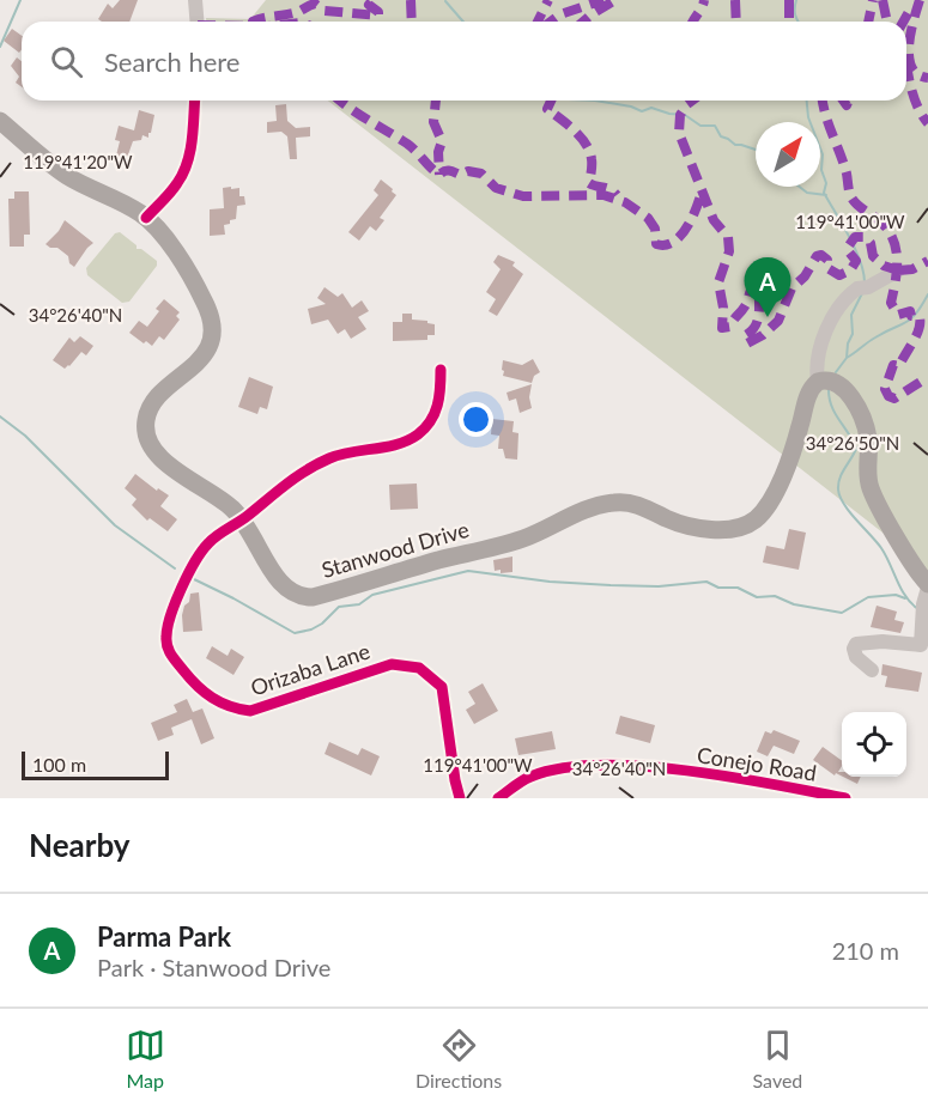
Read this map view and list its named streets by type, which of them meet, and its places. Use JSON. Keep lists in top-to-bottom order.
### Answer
{
  "streets": {
    "main road": ["Stanwood Drive"],
    "street": ["Orizaba Lane", "Conejo Road"]
  },
  "crossings": [
    ["Stanwood Drive", "Orizaba Lane"]
  ],
  "scale_bar": "100 m",
  "north": "top right",
  "page": {
    "search": "Search here",
    "pins": "A",
    "scale": "100 m",
    "heading": "Nearby",
    "list": [
      {
        "mark": "A",
        "name": "Parma Park",
        "note": "Park · Stanwood Drive",
        "value": "210 m"
      }
    ],
    "nav": ["Map", "Directions", "Saved"]
  },
  "coordinates": [
    "119°41'20\"W",
    "119°41'00\"W",
    "34°26'40\"N",
    "34°26'50\"N"
  ]
}
